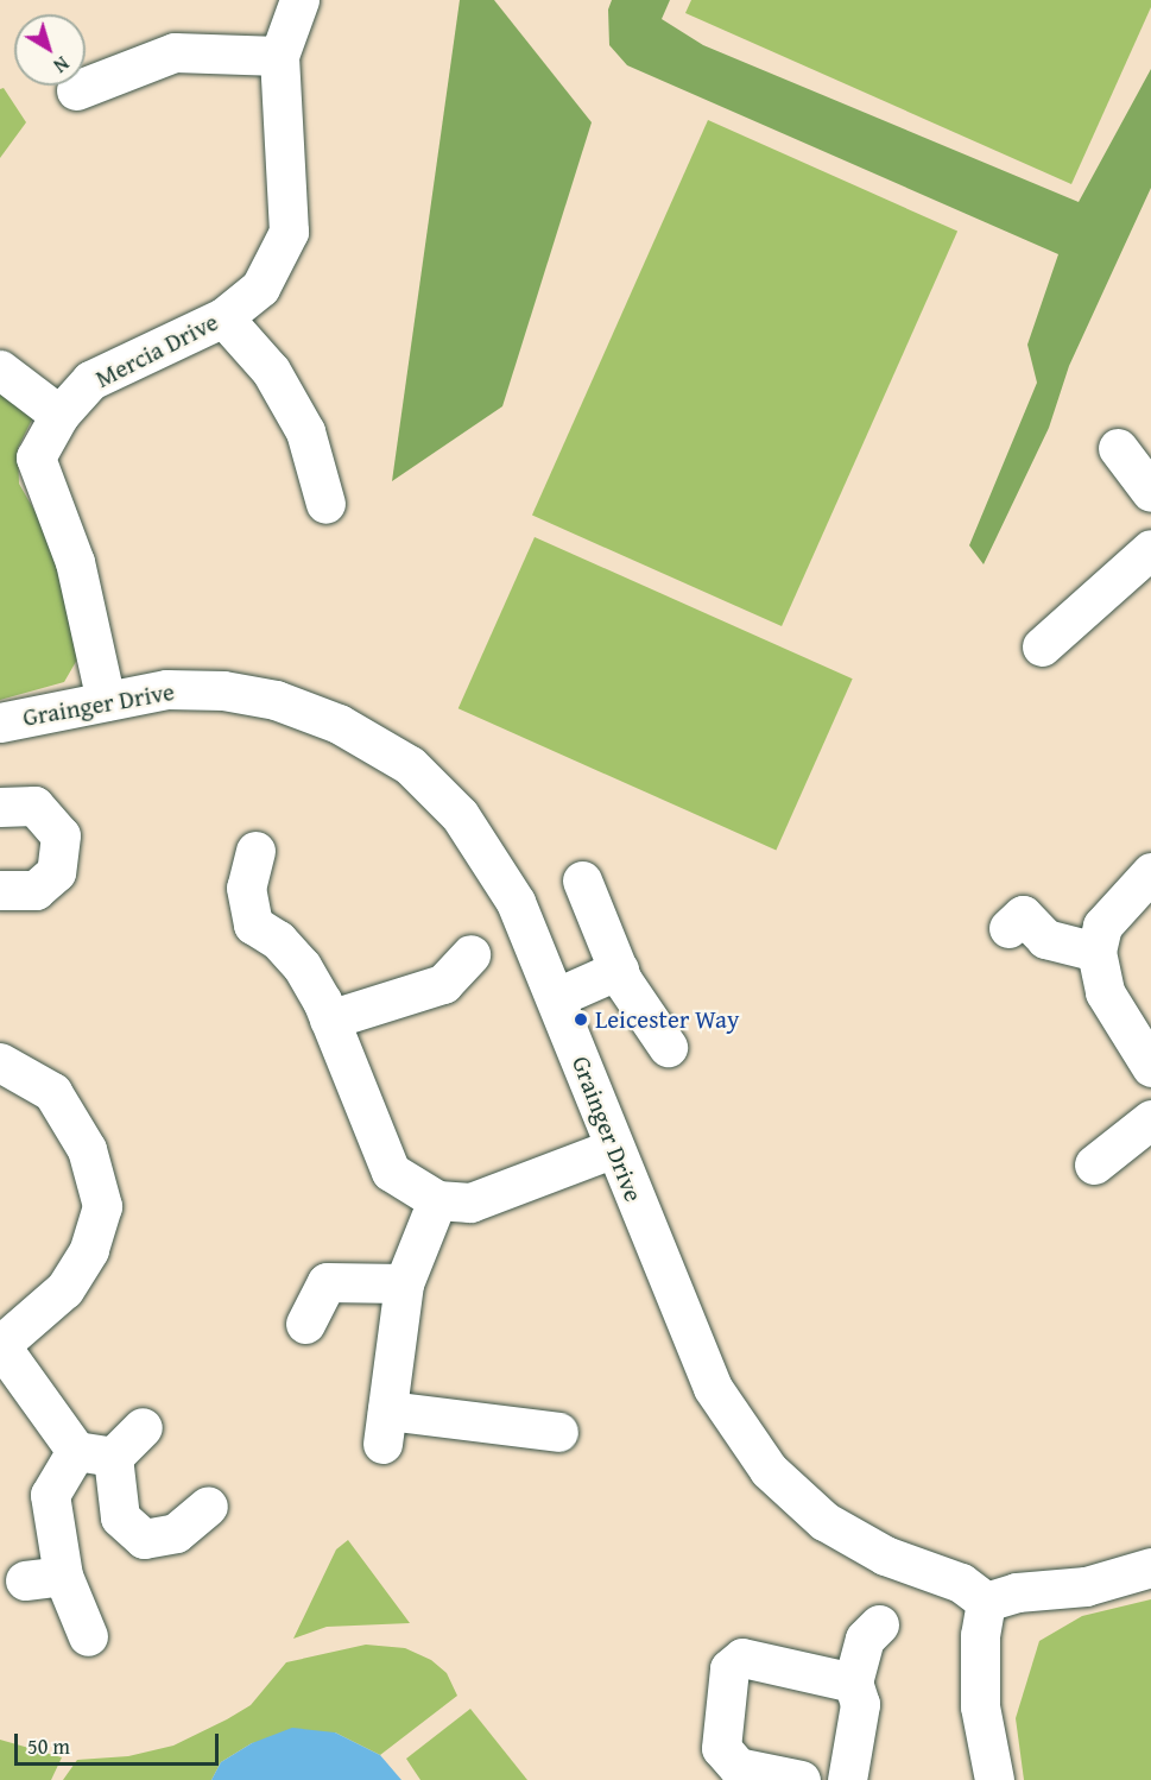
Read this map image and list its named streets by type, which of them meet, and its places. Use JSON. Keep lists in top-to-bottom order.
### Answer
{
  "streets": {
    "street": ["Mercia Drive", "Grainger Drive"]
  },
  "crossings": [
    ["Mercia Drive", "Grainger Drive"]
  ],
  "places": ["Leicester Way"],
  "scale_bar": "50 m",
  "north": "bottom right"
}
